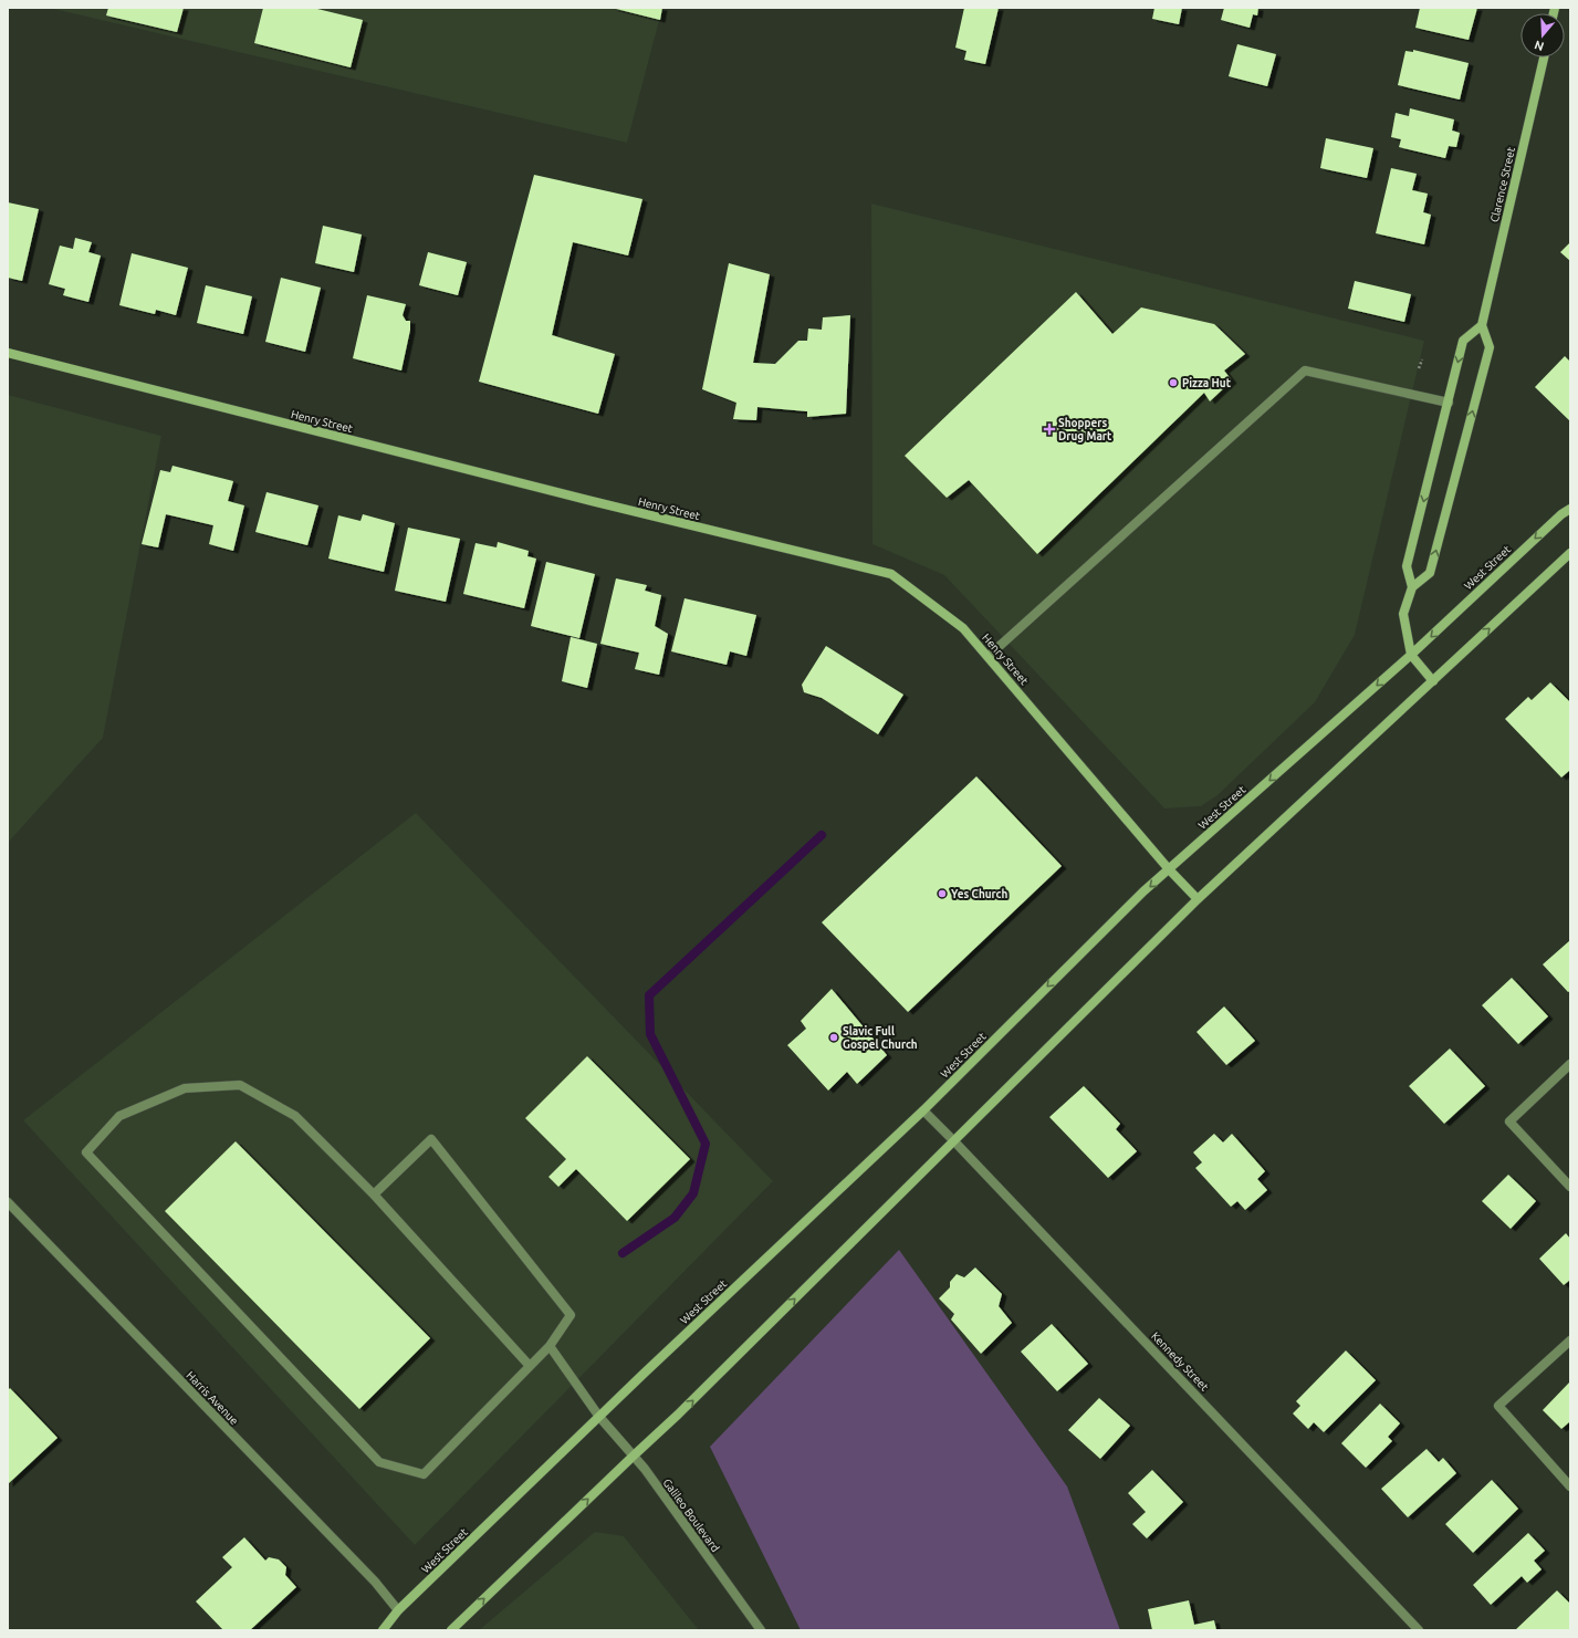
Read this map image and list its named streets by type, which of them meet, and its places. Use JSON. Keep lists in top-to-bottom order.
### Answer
{
  "streets": {
    "main road": ["Clarence Street", "Henry Street", "West Street"],
    "street": ["Kennedy Street", "Harris Avenue", "Galileo Boulevard"]
  },
  "crossings": [
    ["Henry Street", "West Street"],
    ["West Street", "Kennedy Street"],
    ["West Street", "Harris Avenue"],
    ["West Street", "Galileo Boulevard"]
  ],
  "places": {
    "other": ["Pizza Hut", "Yes Church", "Slavic Full Gospel Church"],
    "health": ["Shoppers Drug Mart"]
  },
  "north": "bottom"
}
